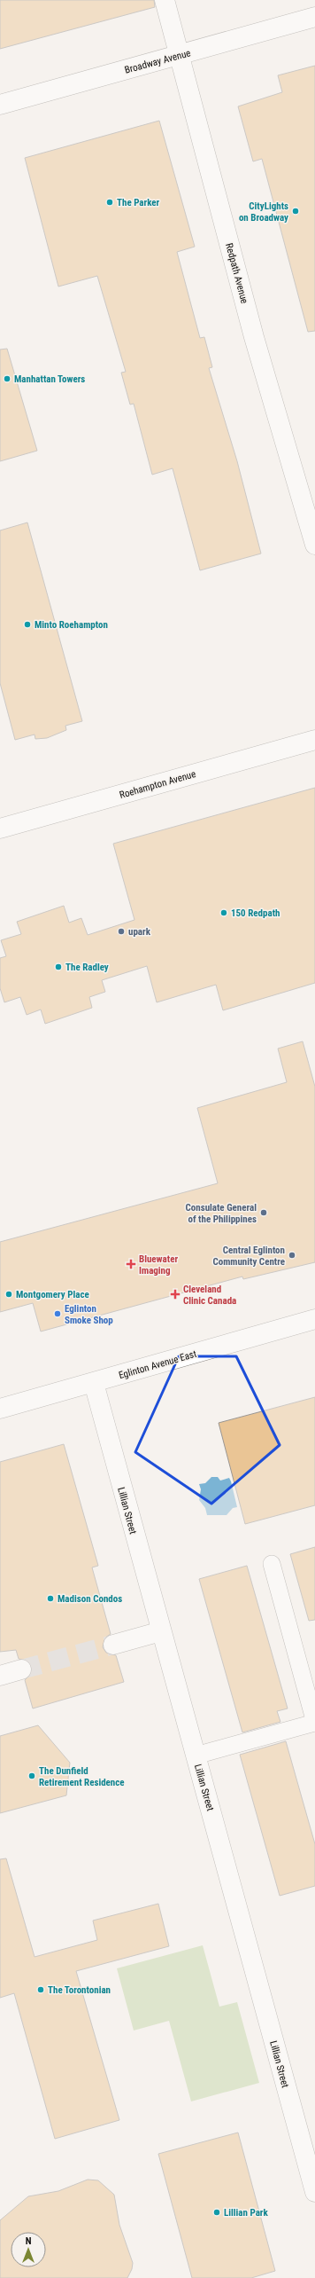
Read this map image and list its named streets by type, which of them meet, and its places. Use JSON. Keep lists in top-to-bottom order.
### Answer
{
  "streets": {
    "street": [
      "Broadway Avenue",
      "Redpath Avenue",
      "Roehampton Avenue",
      "Eglinton Avenue East",
      "Lillian Street"
    ]
  },
  "crossings": [
    ["Broadway Avenue", "Redpath Avenue"],
    ["Eglinton Avenue East", "Lillian Street"]
  ],
  "places": {
    "other": [
      "The Parker",
      "CityLights on Broadway",
      "Manhattan Towers",
      "Minto Roehampton",
      "150 Redpath",
      "upark",
      "The Radley",
      "Consulate General of the Philippines",
      "Central Eglinton Community Centre",
      "Montgomery Place",
      "Eglinton Smoke Shop",
      "Madison Condos",
      "The Dunfield Retirement Residence",
      "The Torontonian",
      "Lillian Park"
    ],
    "health": ["Bluewater Imaging", "Cleveland Clinic Canada"]
  },
  "north": "top"
}
